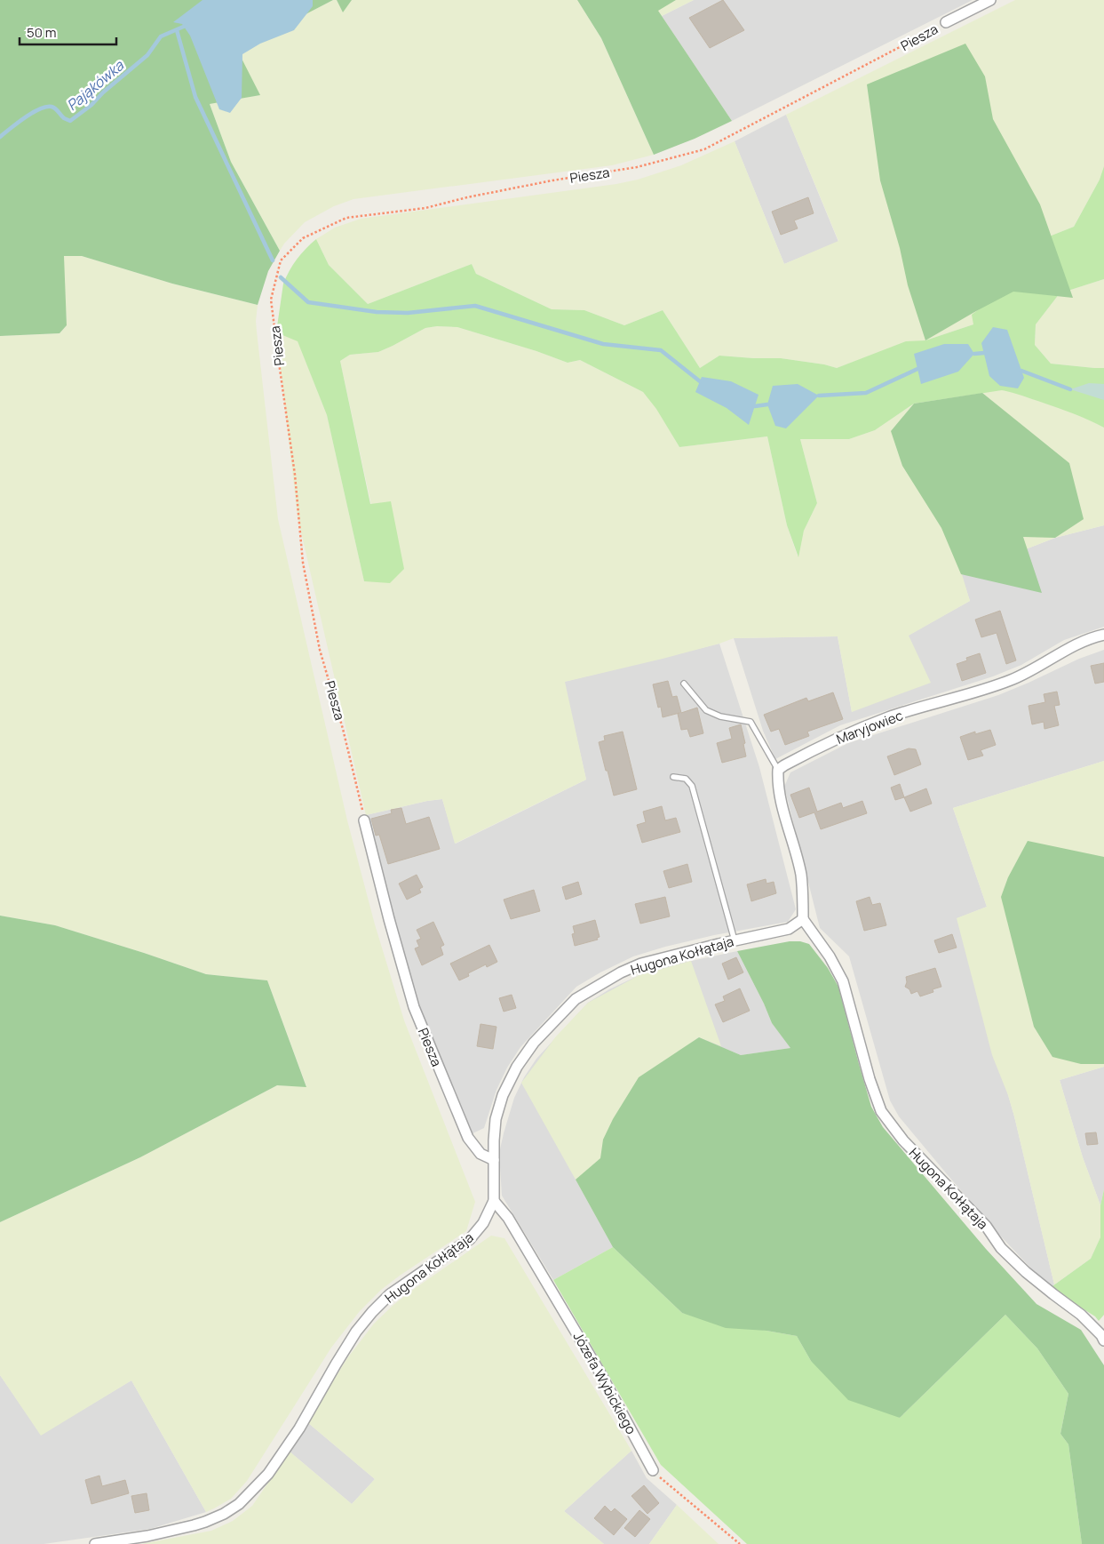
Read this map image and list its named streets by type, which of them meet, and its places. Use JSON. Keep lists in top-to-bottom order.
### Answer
{
  "streets": {
    "street": [
      "Piesza",
      "Maryjowiec",
      "Hugona Kołłątaja",
      "Józefa Wybickiego"
    ]
  },
  "crossings": [
    ["Piesza", "Hugona Kołłątaja"],
    ["Hugona Kołłątaja", "Józefa Wybickiego"]
  ],
  "water": ["Pająkówka"],
  "scale_bar": "50 m"
}
